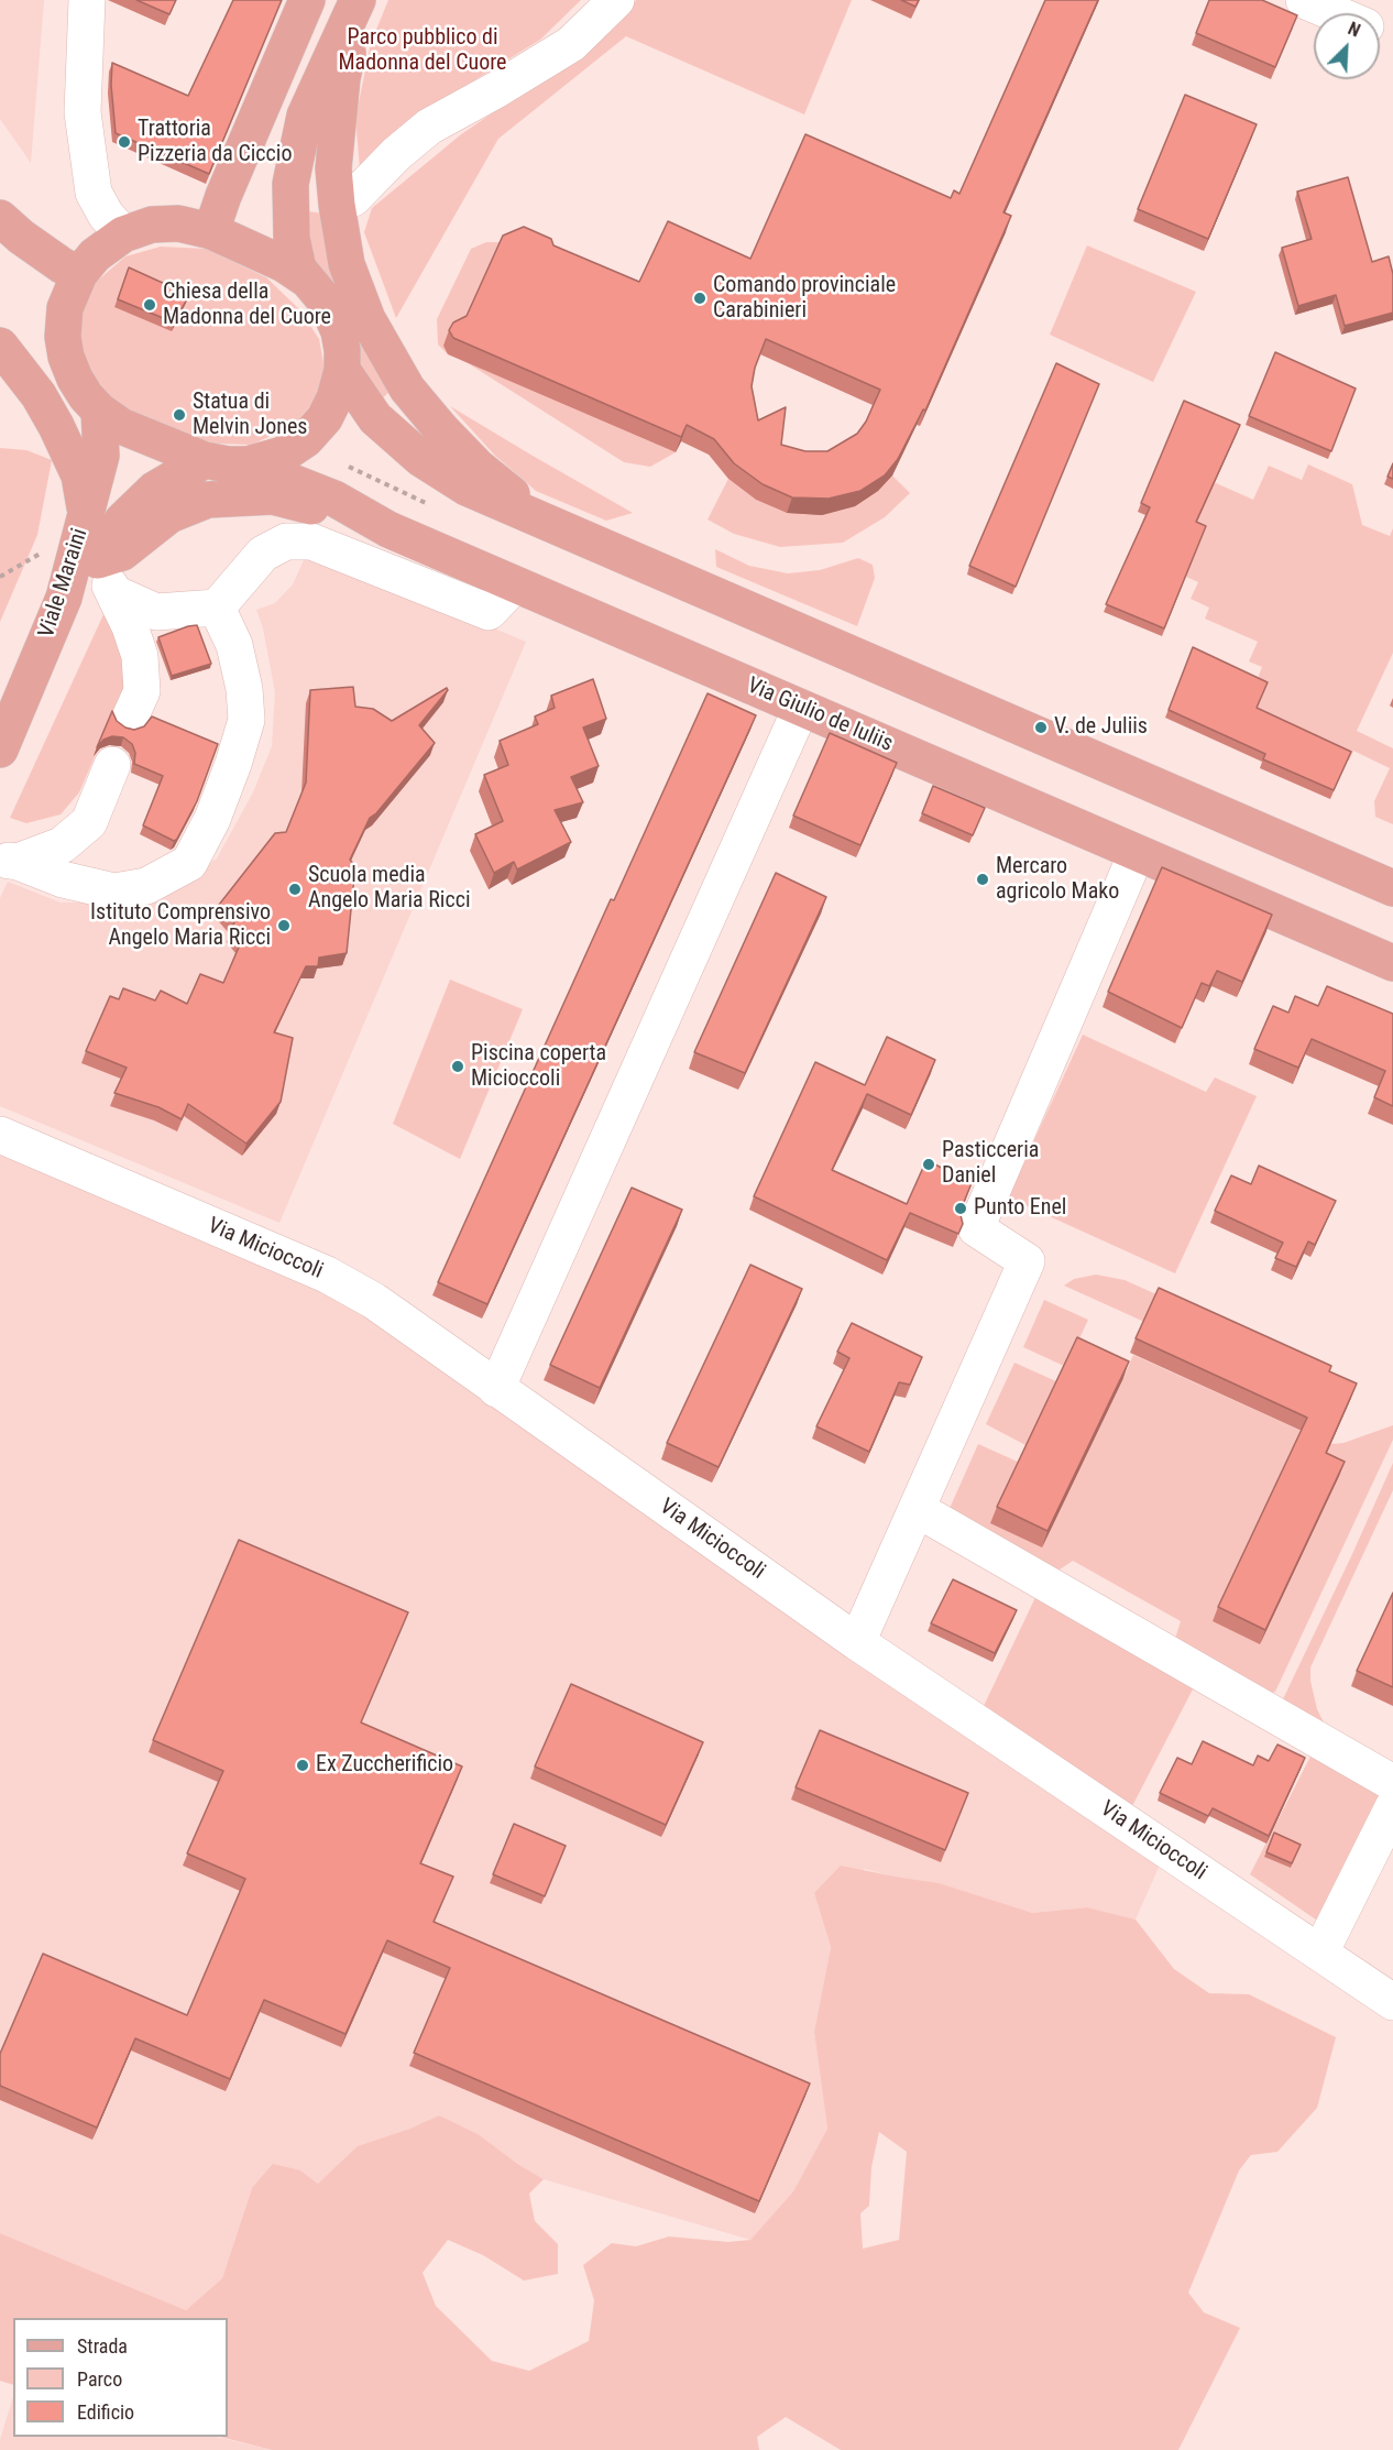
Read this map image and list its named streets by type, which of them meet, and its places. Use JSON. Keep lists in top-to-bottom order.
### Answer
{
  "streets": {
    "main road": ["Viale Maraini", "Via Giulio de Iuliis"],
    "street": ["Via Micioccoli"]
  },
  "parks": ["Parco pubblico di Madonna del Cuore"],
  "places": [
    "Trattoria Pizzeria da Ciccio",
    "Comando provinciale Carabinieri",
    "Chiesa della Madonna del Cuore",
    "Statua di Melvin Jones",
    "V. de Juliis",
    "Mercaro agricolo Mako",
    "Scuola media Angelo Maria Ricci",
    "Istituto Comprensivo Angelo Maria Ricci",
    "Piscina coperta Micioccoli",
    "Pasticceria Daniel",
    "Punto Enel",
    "Ex Zuccherificio"
  ],
  "legend": ["Strada", "Parco", "Edificio"],
  "north": "top right"
}
